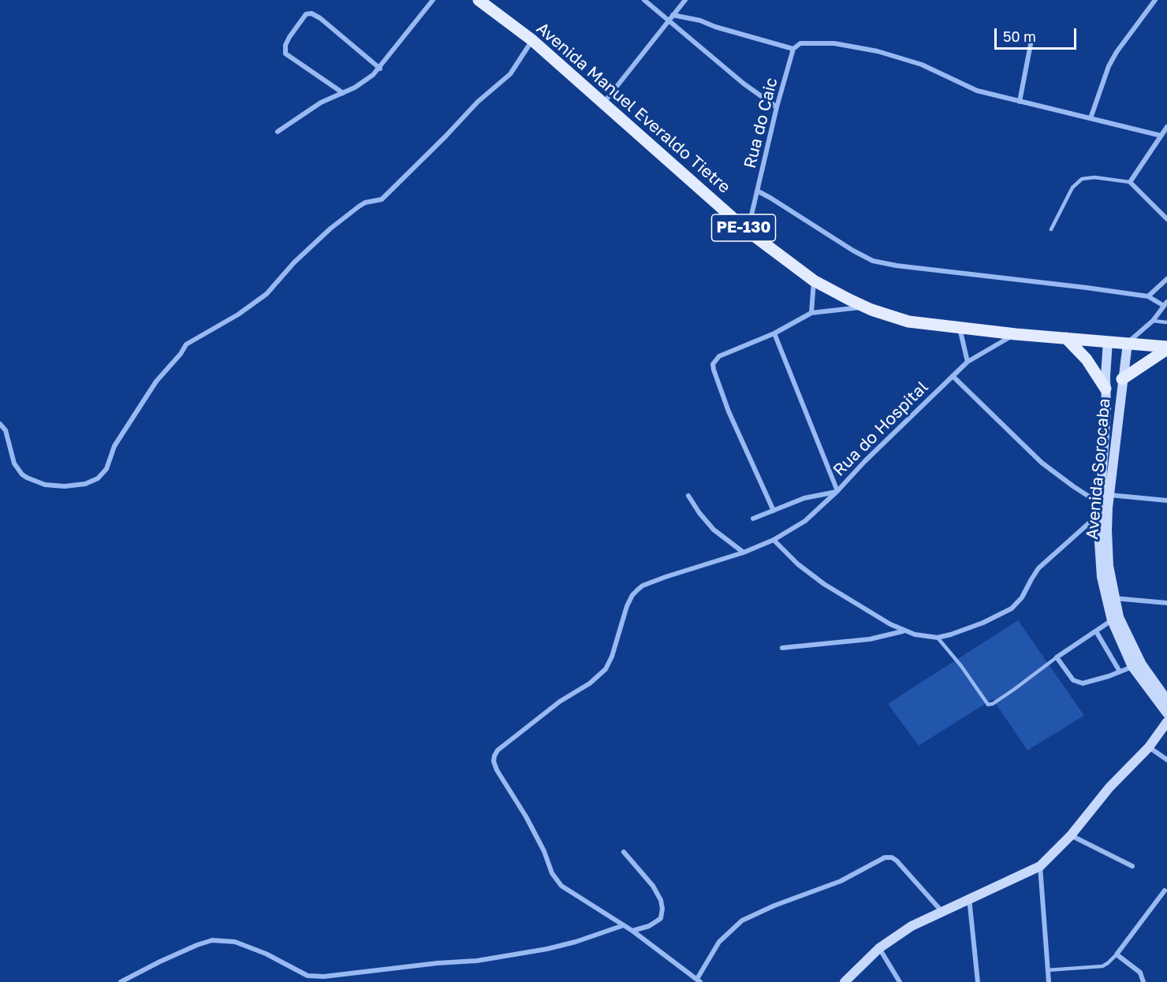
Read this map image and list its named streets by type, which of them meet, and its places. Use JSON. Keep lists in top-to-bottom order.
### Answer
{
  "streets": {
    "main road": ["Avenida Manuel Everaldo Tietre", "PE-130"],
    "street": ["Rua do Caic", "Rua do Hospital", "Avenida Sorocaba"]
  },
  "crossings": [
    ["Avenida Manuel Everaldo Tietre", "Rua do Caic"],
    ["Avenida Manuel Everaldo Tietre", "Rua do Hospital"],
    ["Avenida Manuel Everaldo Tietre", "Avenida Sorocaba"],
    ["Rua do Hospital", "Avenida Sorocaba"]
  ],
  "scale_bar": "50 m"
}
